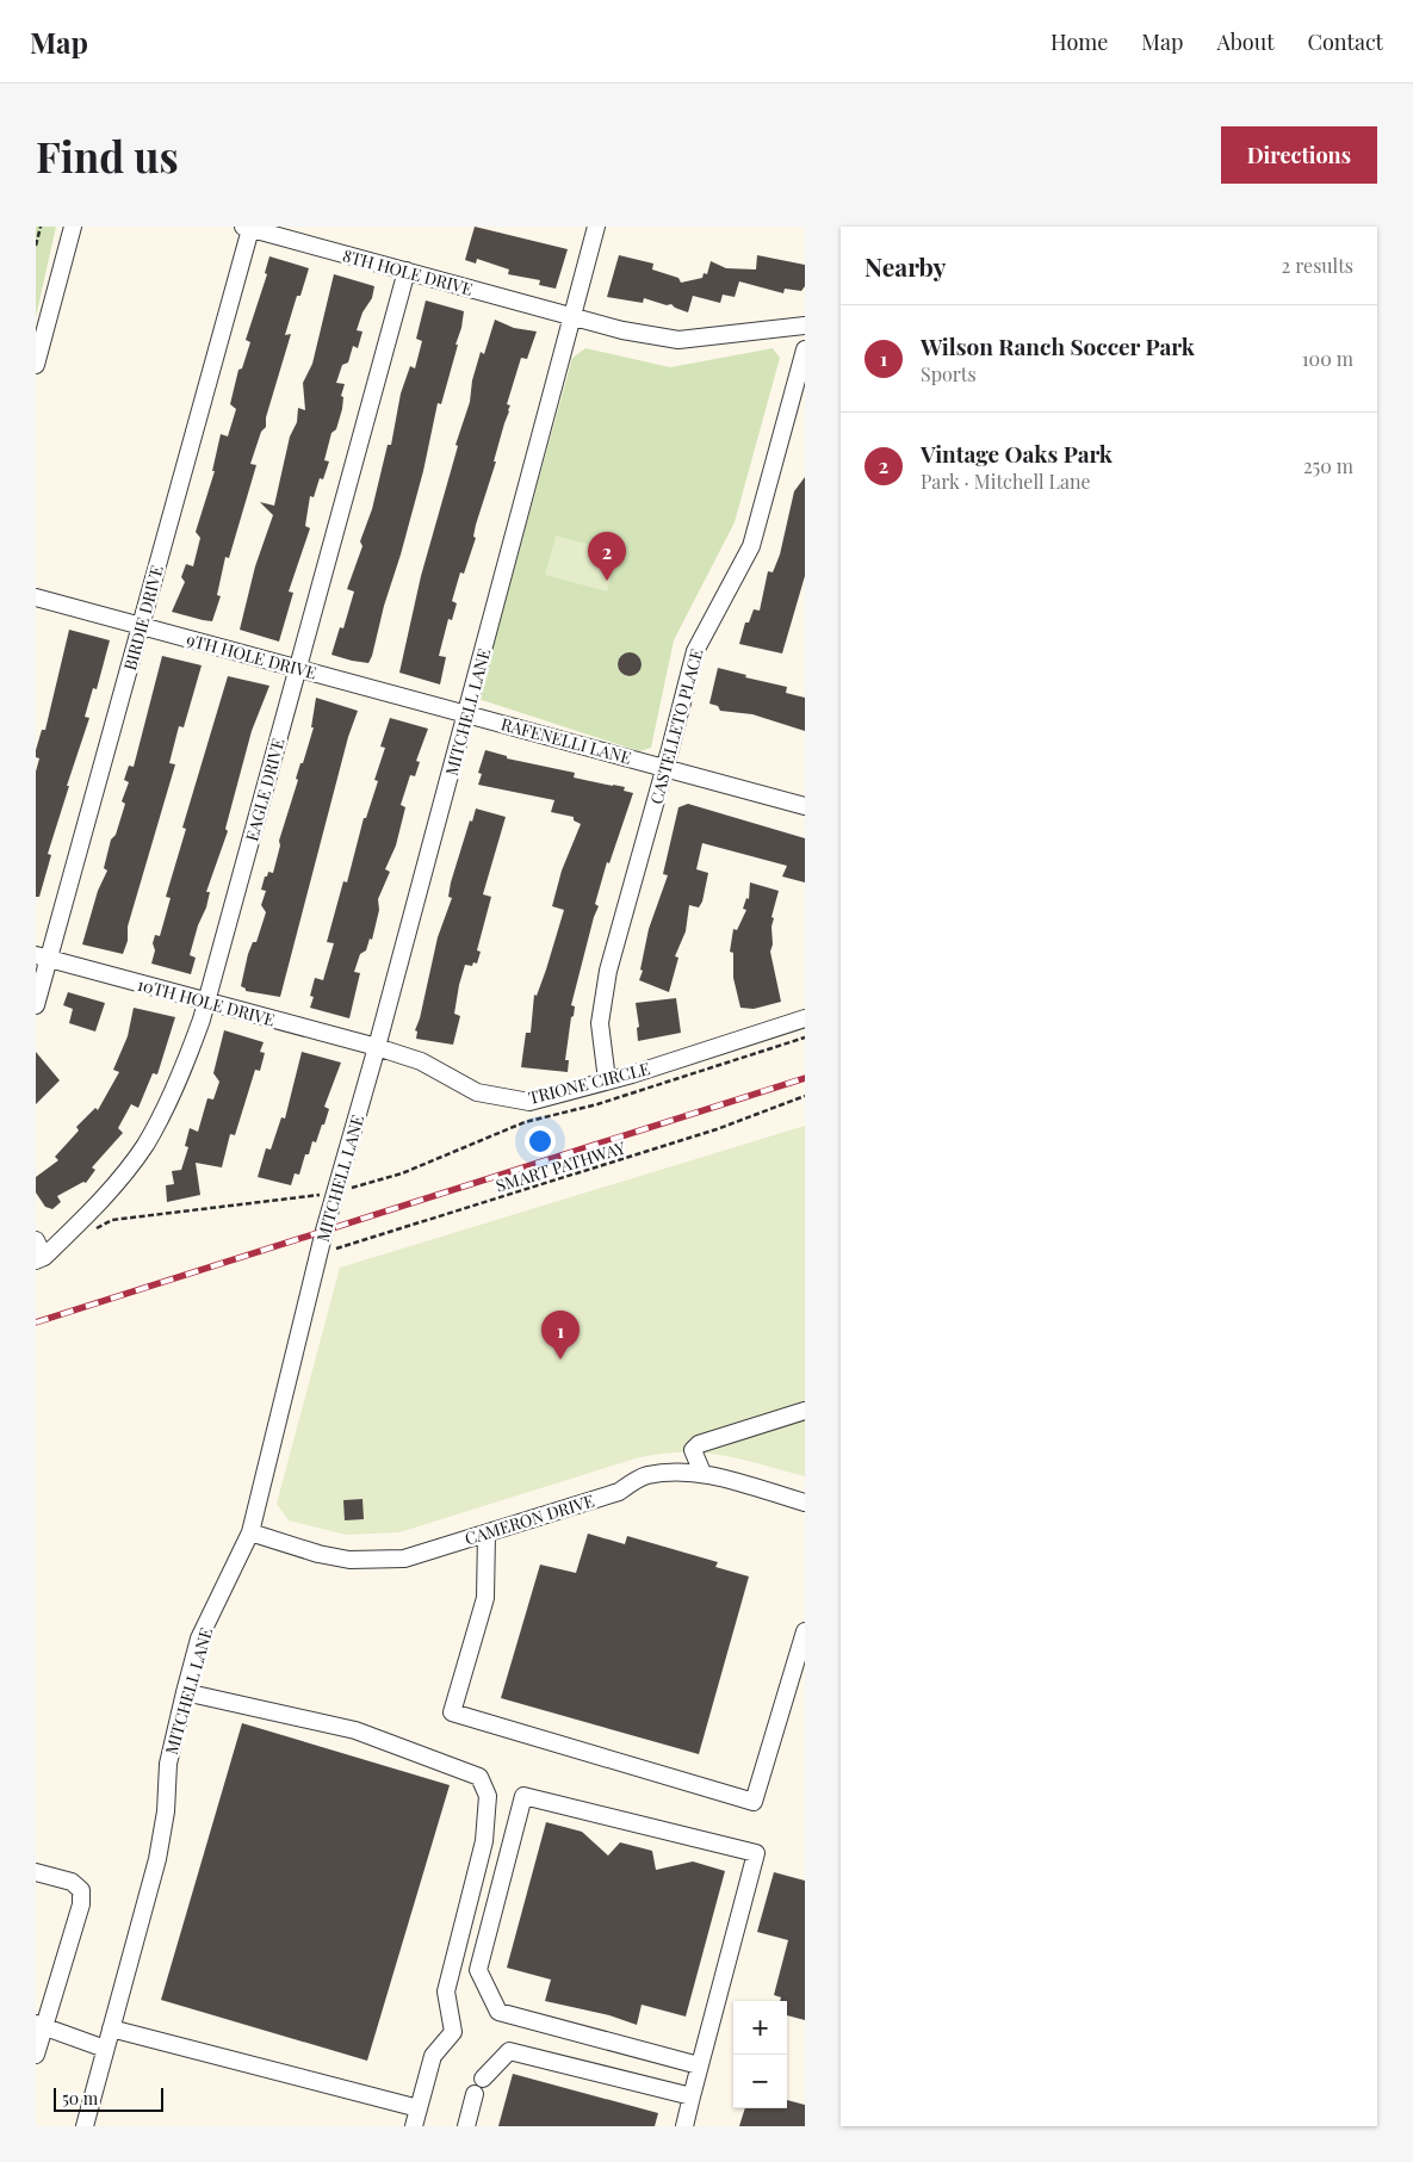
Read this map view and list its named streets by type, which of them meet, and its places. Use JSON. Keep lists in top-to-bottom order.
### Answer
{
  "streets": {
    "street": [
      "8TH HOLE DRIVE",
      "BIRDIE DRIVE",
      "9TH HOLE DRIVE",
      "MITCHELL LANE",
      "CASTELLETO PLACE",
      "RAFENELLI LANE",
      "EAGLE DRIVE",
      "10TH HOLE DRIVE",
      "TRIONE CIRCLE",
      "CAMERON DRIVE"
    ],
    "path": ["SMART PATHWAY"]
  },
  "crossings": [
    ["8TH HOLE DRIVE", "BIRDIE DRIVE"],
    ["8TH HOLE DRIVE", "MITCHELL LANE"],
    ["8TH HOLE DRIVE", "EAGLE DRIVE"],
    ["BIRDIE DRIVE", "9TH HOLE DRIVE"],
    ["BIRDIE DRIVE", "10TH HOLE DRIVE"],
    ["9TH HOLE DRIVE", "MITCHELL LANE"],
    ["9TH HOLE DRIVE", "RAFENELLI LANE"],
    ["9TH HOLE DRIVE", "EAGLE DRIVE"],
    ["MITCHELL LANE", "RAFENELLI LANE"],
    ["MITCHELL LANE", "10TH HOLE DRIVE"],
    ["MITCHELL LANE", "TRIONE CIRCLE"],
    ["MITCHELL LANE", "SMART PATHWAY"],
    ["MITCHELL LANE", "CAMERON DRIVE"],
    ["CASTELLETO PLACE", "RAFENELLI LANE"],
    ["CASTELLETO PLACE", "TRIONE CIRCLE"],
    ["EAGLE DRIVE", "10TH HOLE DRIVE"],
    ["10TH HOLE DRIVE", "TRIONE CIRCLE"]
  ],
  "scale_bar": "50 m",
  "page": {
    "header": "Map",
    "nav": [
      "Home",
      "Map",
      "About",
      "Contact"
    ],
    "buttons": "Directions",
    "title": "Find us",
    "heading": ["Nearby", "2 results"],
    "list": [
      {
        "mark": "1",
        "name": "Wilson Ranch Soccer Park",
        "note": "Sports",
        "value": "100 m"
      },
      {
        "mark": "2",
        "name": "Vintage Oaks Park",
        "note": "Park · Mitchell Lane",
        "value": "250 m"
      }
    ],
    "pins": ["2", "1"],
    "map_buttons": ["+", "−"],
    "scale": "50 m"
  }
}
